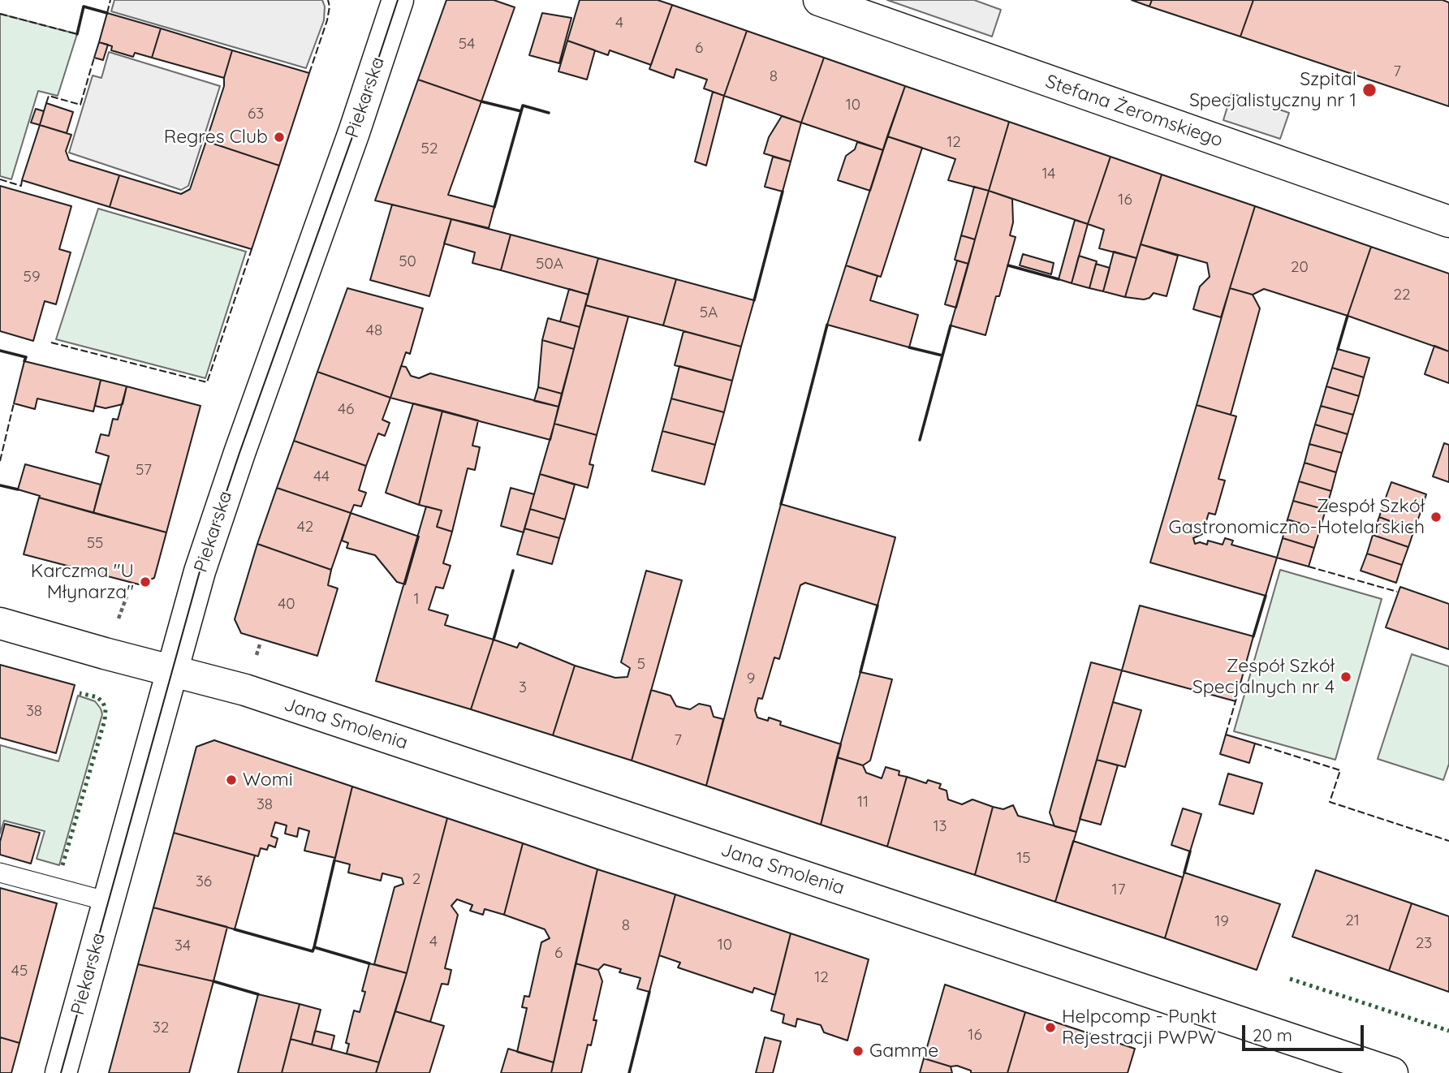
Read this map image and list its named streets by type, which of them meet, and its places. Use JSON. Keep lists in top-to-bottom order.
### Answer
{
  "streets": {
    "street": ["Piekarska", "Stefana Żeromskiego", "Jana Smolenia"]
  },
  "crossings": [
    ["Piekarska", "Jana Smolenia"]
  ],
  "places": [
    "Szpital Specjalistyczny nr 1",
    "Regres Club",
    "Zespół Szkół Gastronomiczno-Hotelarskich",
    "Karczma \"U Młynarza\"",
    "Zespół Szkół Specjalnych nr 4",
    "Womi",
    "Helpcomp - Punkt Rejestracji PWPW",
    "Gamme"
  ],
  "house_numbers": [
    "4",
    "54",
    "6",
    "7",
    "8",
    "10",
    "63",
    "12",
    "52",
    "14",
    "16",
    "50",
    "50A",
    "20",
    "59",
    "22",
    "5A",
    "48",
    "46",
    "57",
    "44",
    "42",
    "55",
    "1",
    "40",
    "5",
    "9",
    "3",
    "38",
    "7",
    "11",
    "38",
    "13",
    "15",
    "2",
    "36",
    "17",
    "21",
    "19",
    "8",
    "4",
    "23",
    "10",
    "34",
    "6",
    "45",
    "12",
    "32",
    "16"
  ],
  "scale_bar": "20 m"
}
